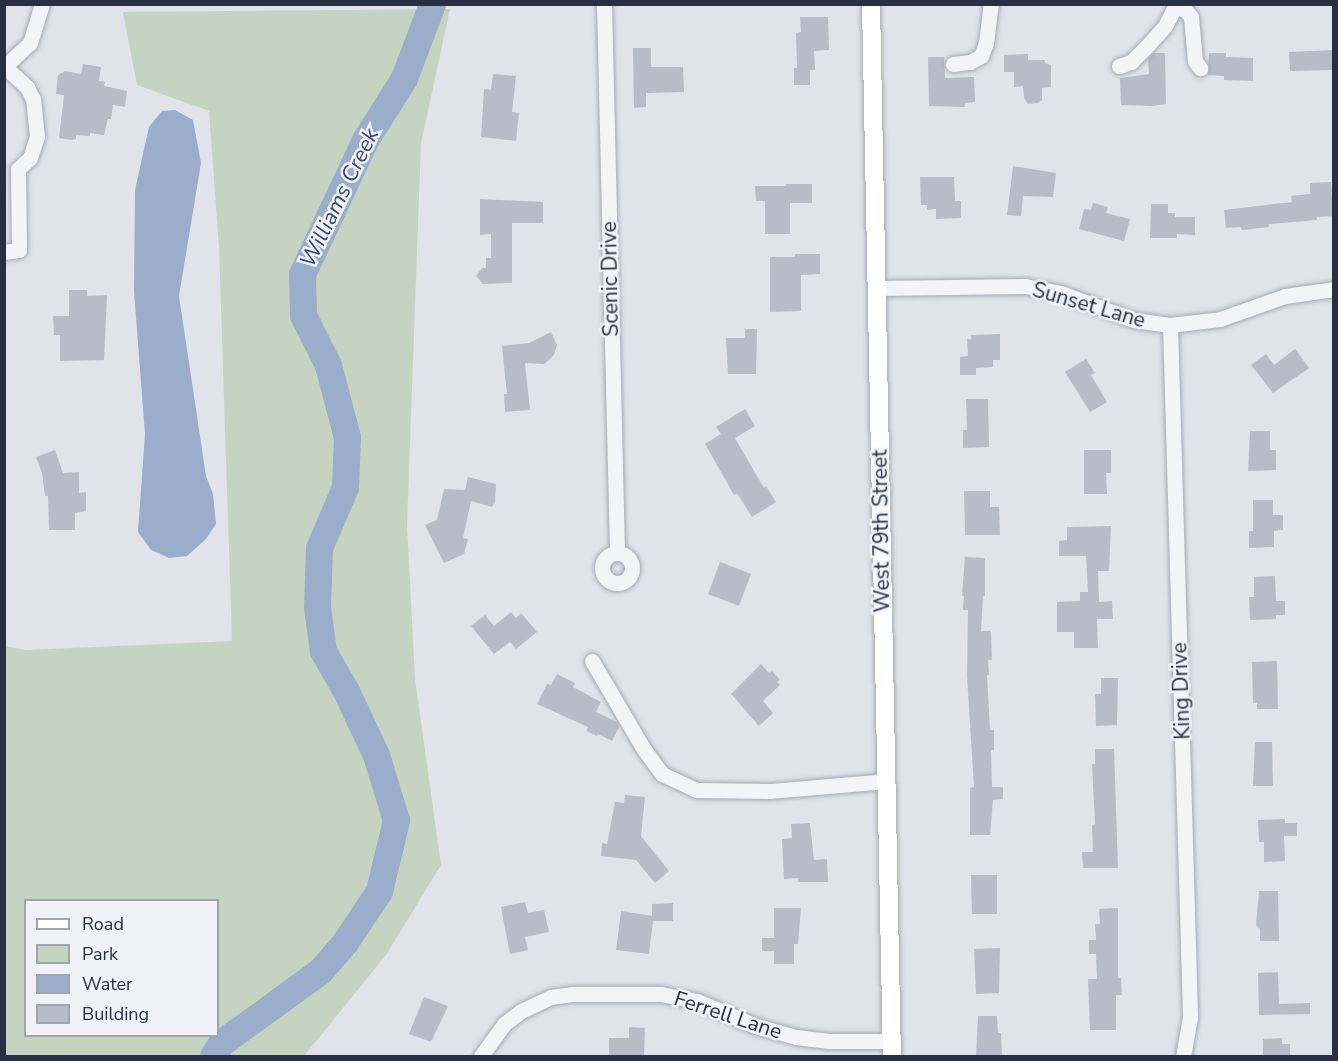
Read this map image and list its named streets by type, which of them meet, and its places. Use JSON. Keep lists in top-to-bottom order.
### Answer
{
  "streets": {
    "main road": ["West 79th Street"],
    "street": [
      "Scenic Drive",
      "Sunset Lane",
      "King Drive",
      "Ferrell Lane"
    ]
  },
  "crossings": [
    ["Sunset Lane", "West 79th Street"],
    ["Sunset Lane", "King Drive"],
    ["West 79th Street", "Ferrell Lane"]
  ],
  "water": ["Williams Creek"],
  "legend": [
    "Road",
    "Park",
    "Water",
    "Building"
  ]
}
